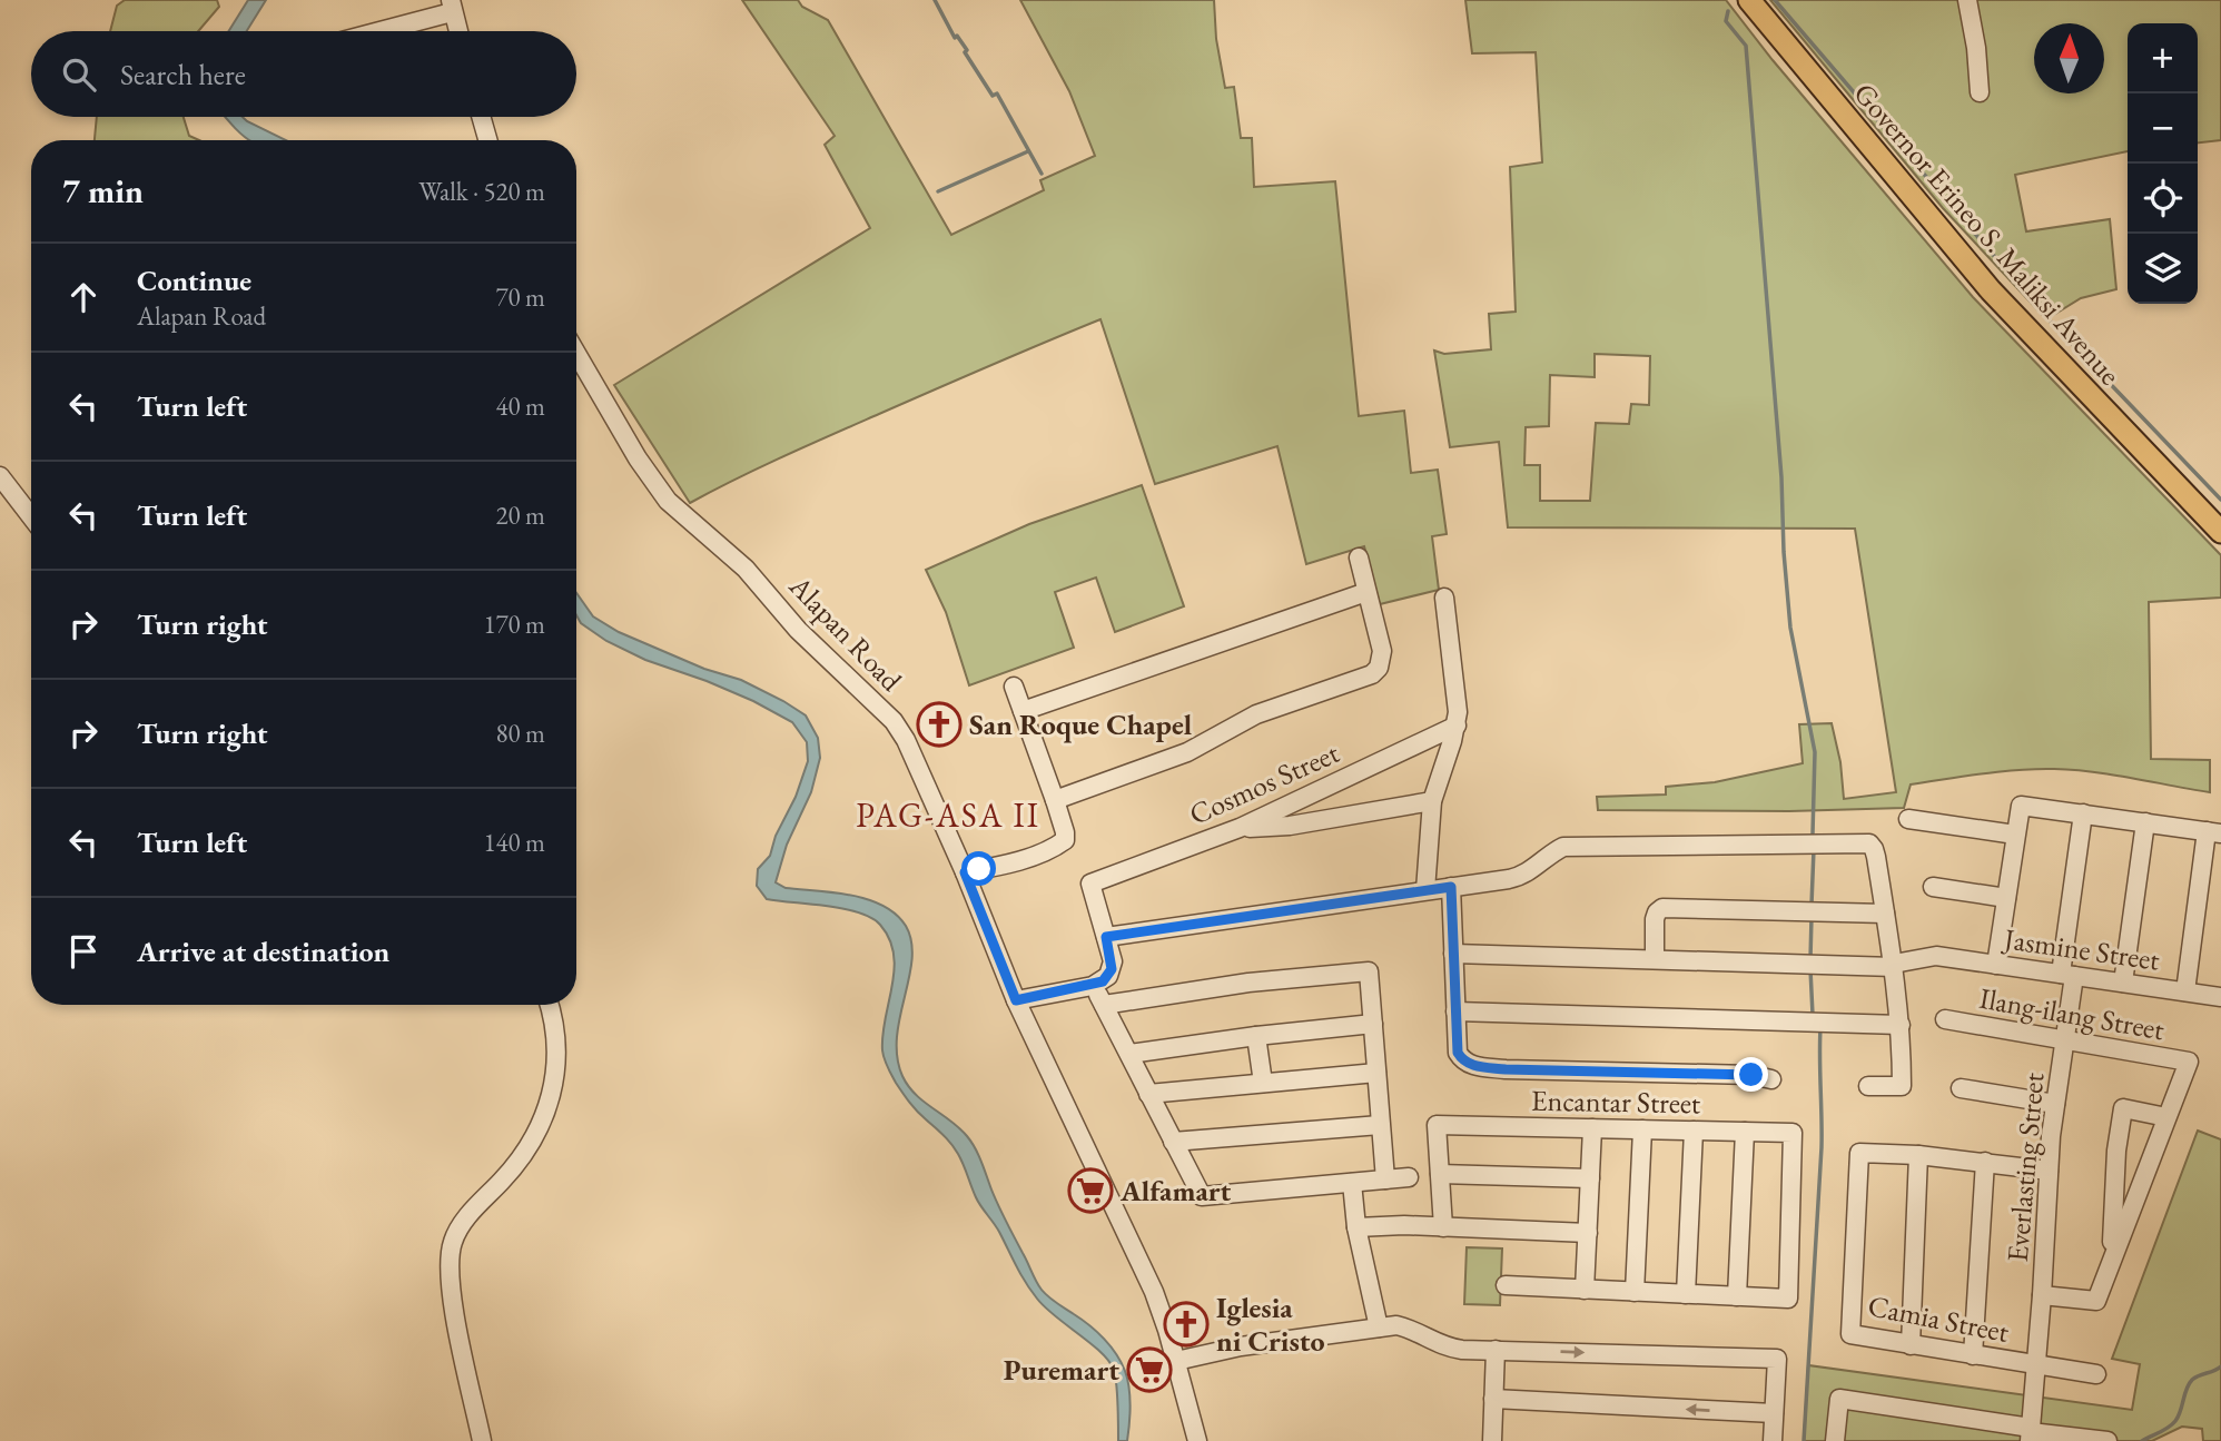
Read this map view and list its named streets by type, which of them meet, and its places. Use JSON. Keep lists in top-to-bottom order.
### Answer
{
  "streets": {
    "main road": ["Governor Erineo S. Maliksi Avenue"],
    "street": [
      "Alapan Road",
      "Cosmos Street",
      "Jasmine Street",
      "Ilang-ilang Street",
      "Encantar Street",
      "Everlasting Street",
      "Camia Street"
    ]
  },
  "crossings": [
    ["Jasmine Street", "Everlasting Street"],
    ["Ilang-ilang Street", "Everlasting Street"],
    ["Everlasting Street", "Camia Street"]
  ],
  "districts": ["PAG-ASA II"],
  "places": {
    "church": ["San Roque Chapel", "Iglesia ni Cristo"],
    "supermarket": ["Alfamart", "Puremart"]
  },
  "north": "top",
  "page": {
    "map_buttons": ["+", "−"],
    "search": "Search here",
    "heading": ["7 min", "Walk · 520 m"],
    "list": [
      ["Continue", "Alapan Road", "70 m"],
      ["Turn left", "40 m"],
      ["Turn left", "20 m"],
      ["Turn right", "170 m"],
      ["Turn right", "80 m"],
      ["Turn left", "140 m"],
      "Arrive at destination"
    ]
  }
}
